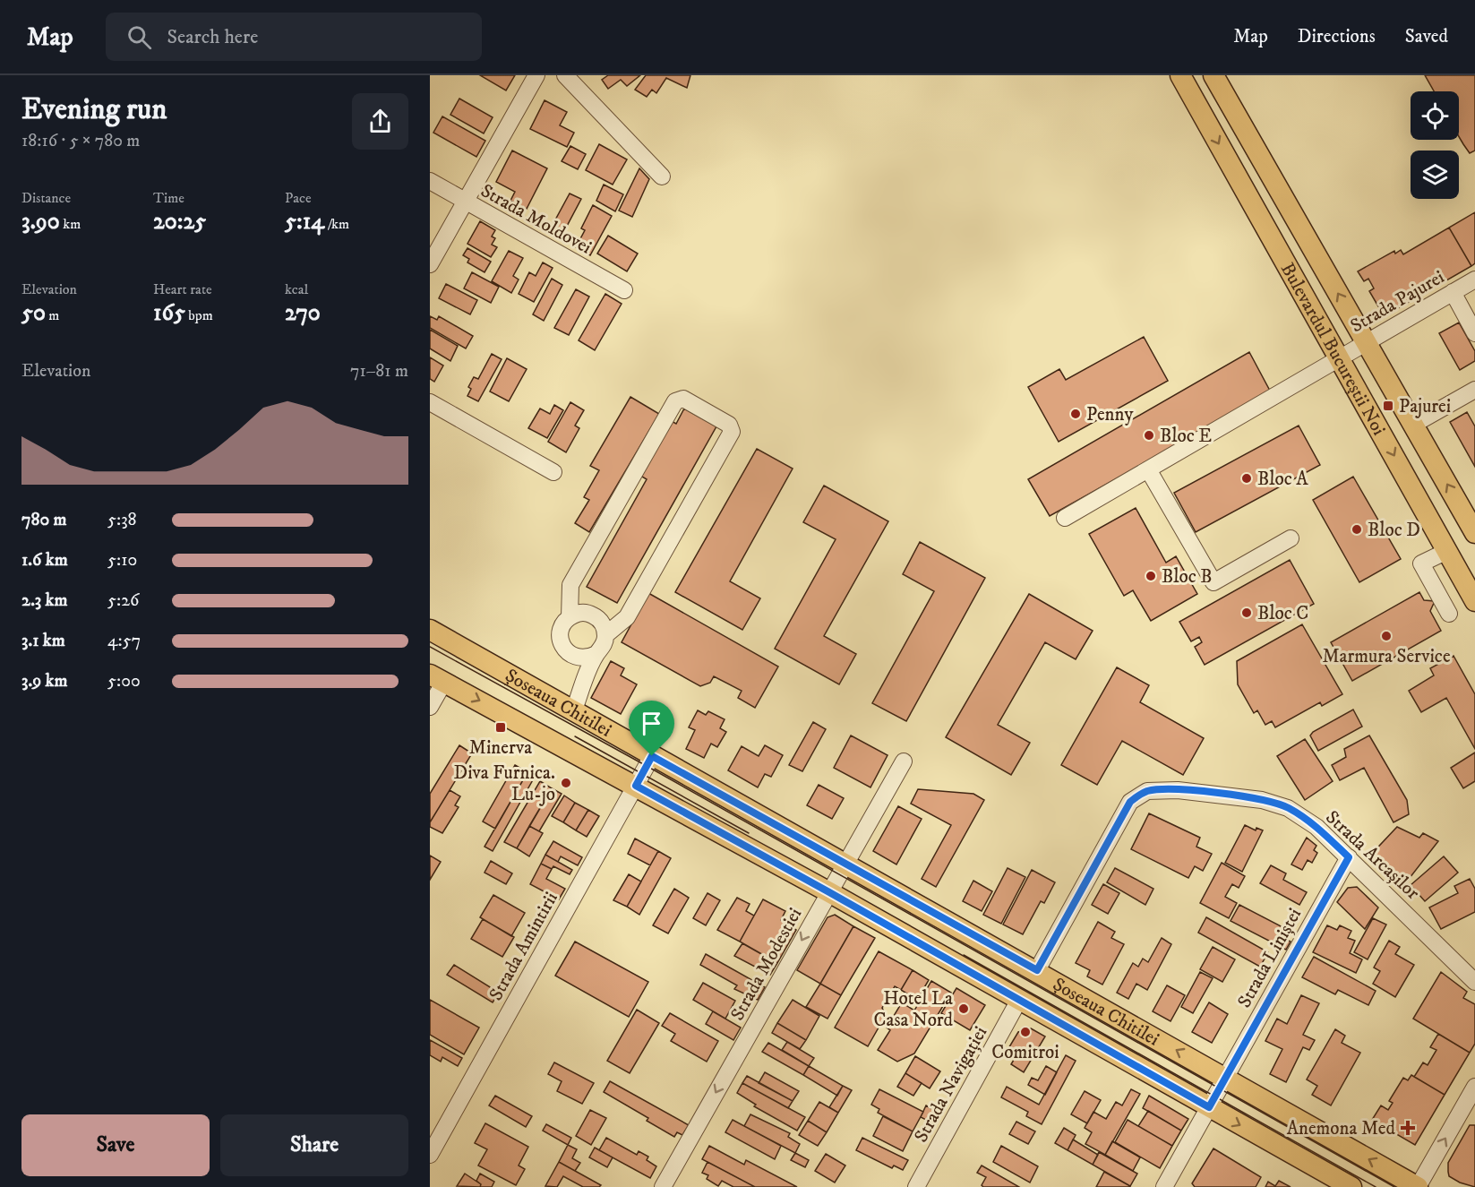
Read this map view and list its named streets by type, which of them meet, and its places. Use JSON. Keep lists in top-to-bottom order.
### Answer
{
  "streets": {
    "main road": ["Bulevardul Bucureștii Noi", "Șoseaua Chitilei"],
    "street": [
      "Strada Moldovei",
      "Strada Pajurei",
      "Strada Arcașilor",
      "Strada Amintirii",
      "Strada Liniștei",
      "Strada Modestiei",
      "Strada Navigației"
    ]
  },
  "crossings": [
    ["Strada Pajurei", "Bulevardul Bucureștii Noi"],
    ["Șoseaua Chitilei", "Strada Arcașilor"],
    ["Șoseaua Chitilei", "Strada Amintirii"],
    ["Șoseaua Chitilei", "Strada Liniștei"],
    ["Șoseaua Chitilei", "Strada Modestiei"],
    ["Șoseaua Chitilei", "Strada Navigației"],
    ["Strada Arcașilor", "Strada Liniștei"]
  ],
  "one_way": ["Strada Modestiei"],
  "places": {
    "transit": ["Pajurei", "Minerva"],
    "other": [
      "Penny",
      "Bloc E",
      "Bloc A",
      "Bloc D",
      "Bloc B",
      "Bloc C",
      "Marmura Service",
      "Diva Furnica. Lu-jo",
      "Hotel La Casa Nord",
      "Comitroi"
    ],
    "health": ["Anemona Med"]
  },
  "page": {
    "header": "Map",
    "search": "Search here",
    "nav": ["Map", "Directions", "Saved"],
    "heading": ["Evening run", "18:16 · 5 × 780 m"],
    "stats": [
      ["Distance", "3.90 km"],
      ["Time", "20:25"],
      ["Pace", "5:14 /km"],
      ["Elevation", "50 m"],
      ["Heart rate", "165 bpm"],
      ["kcal", "270"]
    ],
    "chart": ["Elevation", "71–81 m"],
    "list": [
      {
        "name": "780 m",
        "note": "5:38"
      },
      {
        "name": "1.6 km",
        "note": "5:10"
      },
      {
        "name": "2.3 km",
        "note": "5:26"
      },
      {
        "name": "3.1 km",
        "note": "4:57"
      },
      {
        "name": "3.9 km",
        "note": "5:00"
      }
    ],
    "buttons": ["Save", "Share"]
  }
}
